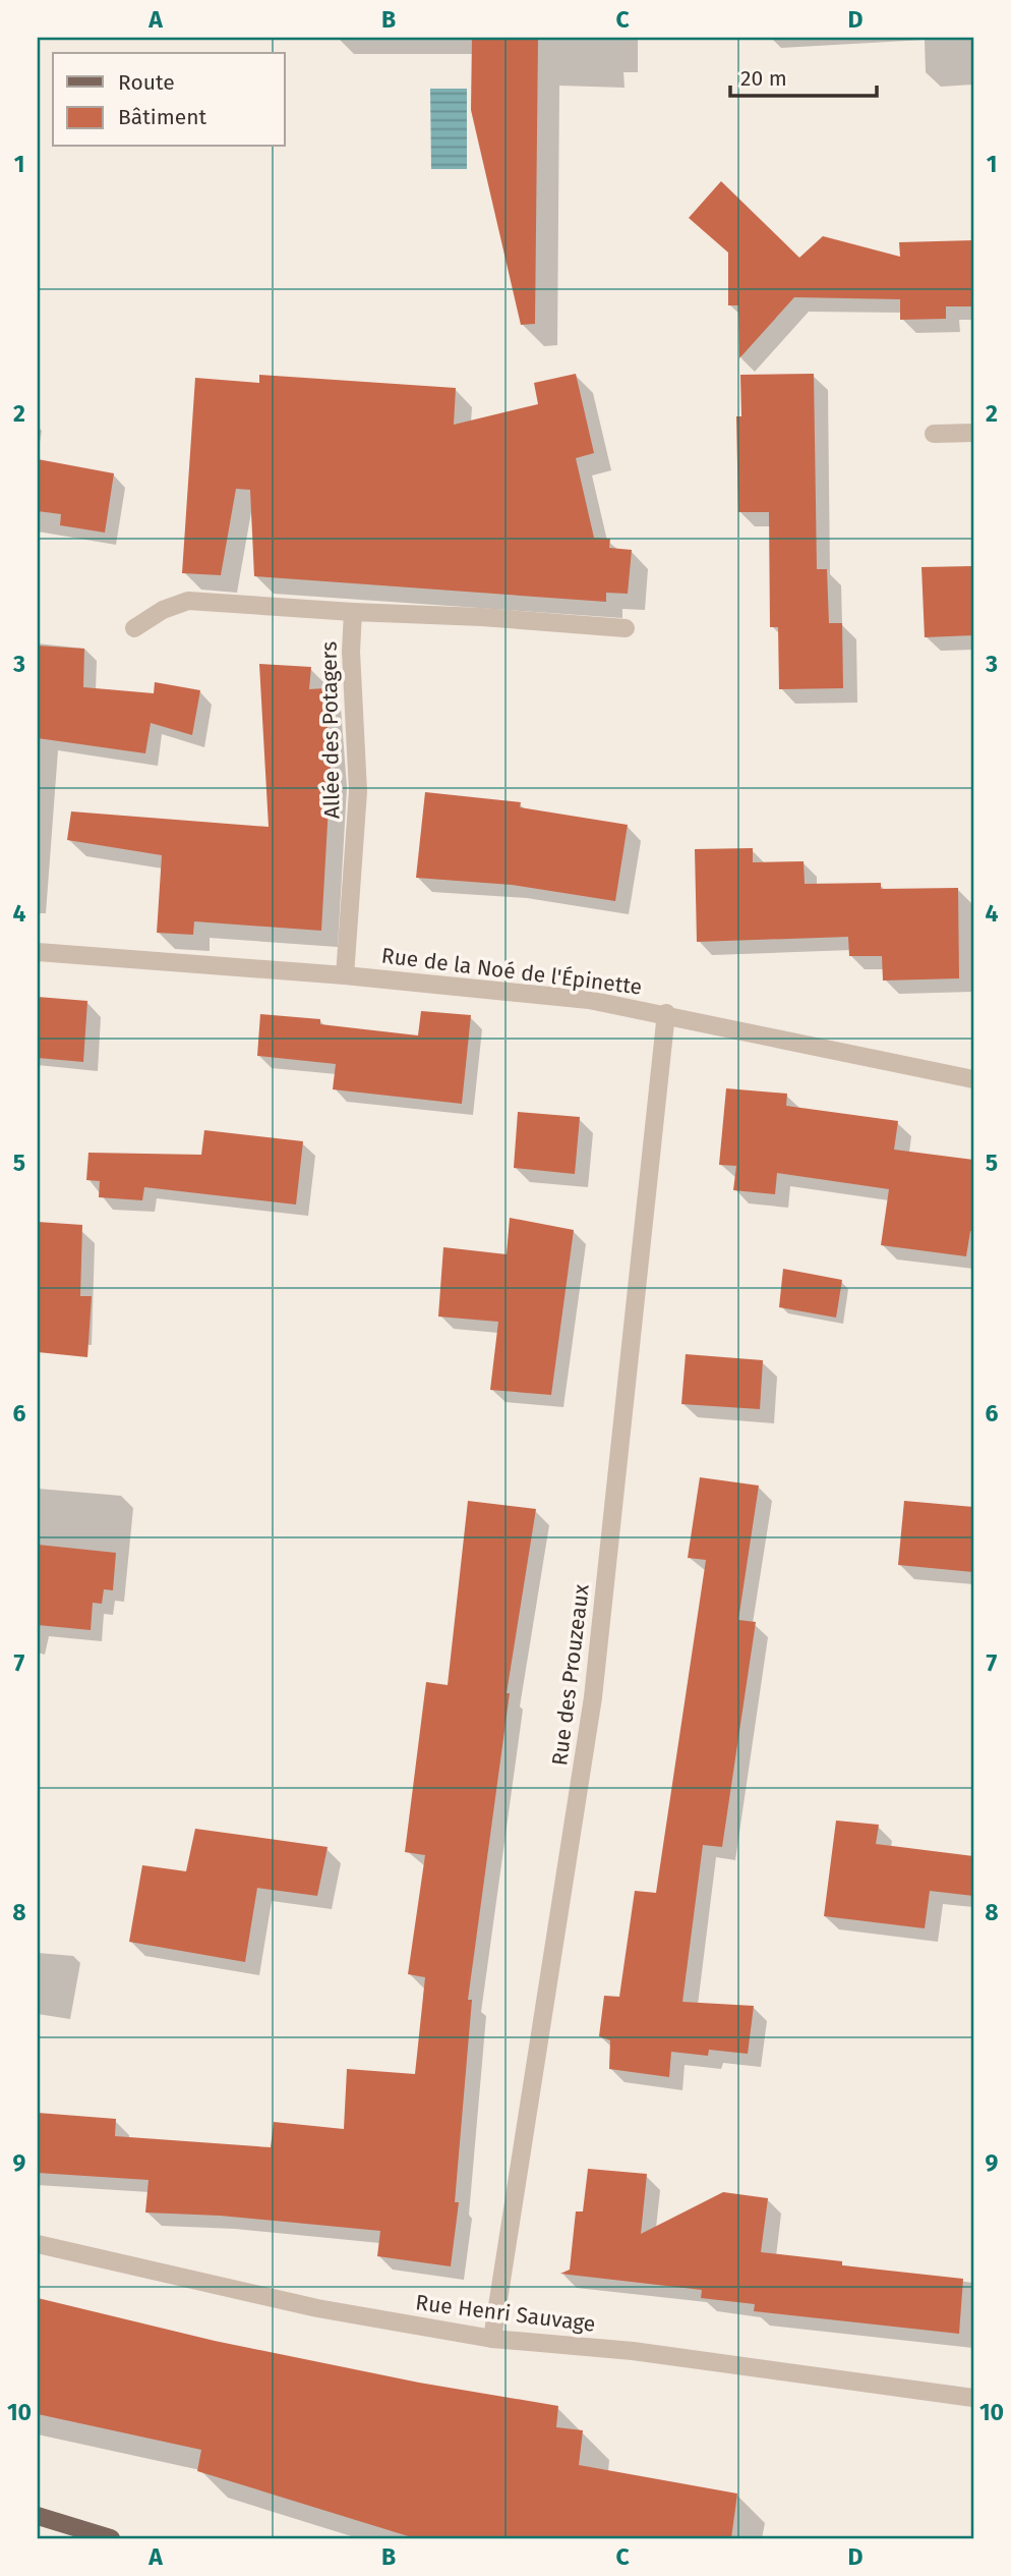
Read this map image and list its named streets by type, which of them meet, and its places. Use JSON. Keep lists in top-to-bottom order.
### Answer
{
  "streets": {
    "street": [
      "Allée des Potagers",
      "Rue de la Noé de l'Épinette",
      "Rue des Prouzeaux",
      "Rue Henri Sauvage"
    ]
  },
  "crossings": [
    ["Allée des Potagers", "Rue de la Noé de l'Épinette"],
    ["Rue de la Noé de l'Épinette", "Rue des Prouzeaux"],
    ["Rue des Prouzeaux", "Rue Henri Sauvage"]
  ],
  "legend": ["Route", "Bâtiment"],
  "scale_bar": "20 m",
  "grid": {
    "columns": [
      "A",
      "B",
      "C",
      "D"
    ],
    "rows": [
      "1",
      "2",
      "3",
      "4",
      "5",
      "6",
      "7",
      "8",
      "9",
      "10"
    ]
  }
}
